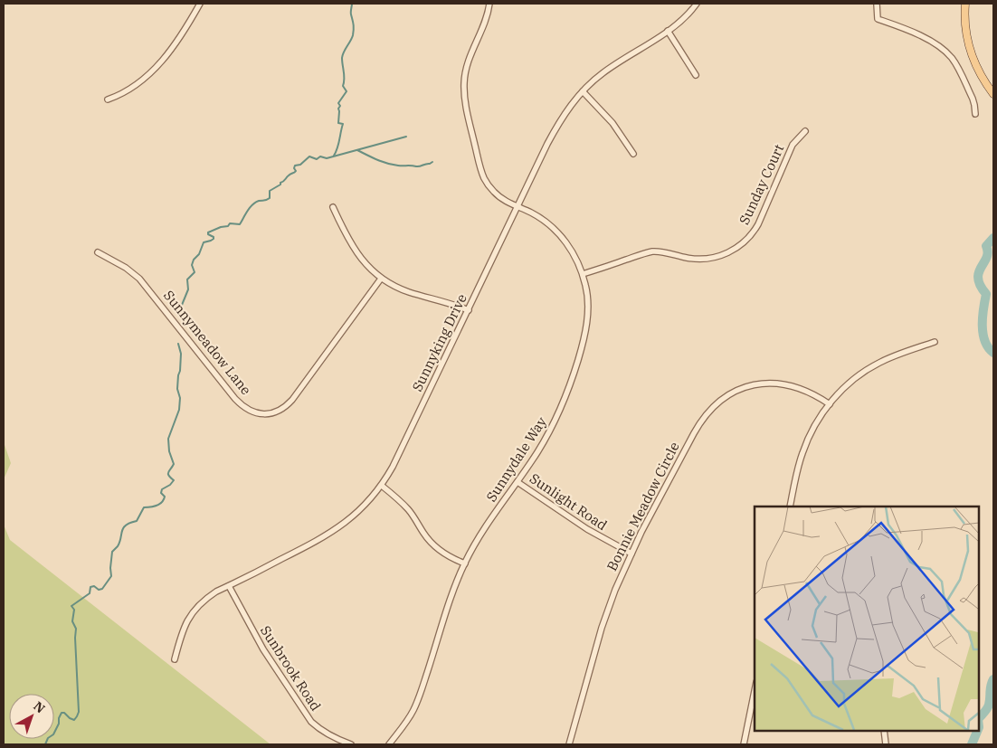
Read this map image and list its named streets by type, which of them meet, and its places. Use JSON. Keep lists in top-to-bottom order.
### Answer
{
  "streets": {
    "street": [
      "Sunday Court",
      "Sunnymeadow Lane",
      "Sunnyking Drive",
      "Sunnydale Way",
      "Sunlight Road",
      "Bonnie Meadow Circle",
      "Sunbrook Road"
    ]
  },
  "crossings": [
    ["Sunday Court", "Sunnydale Way"],
    ["Sunnyking Drive", "Sunnydale Way"],
    ["Sunnyking Drive", "Sunbrook Road"],
    ["Sunnydale Way", "Sunlight Road"],
    ["Sunlight Road", "Bonnie Meadow Circle"]
  ],
  "north": "top right"
}
